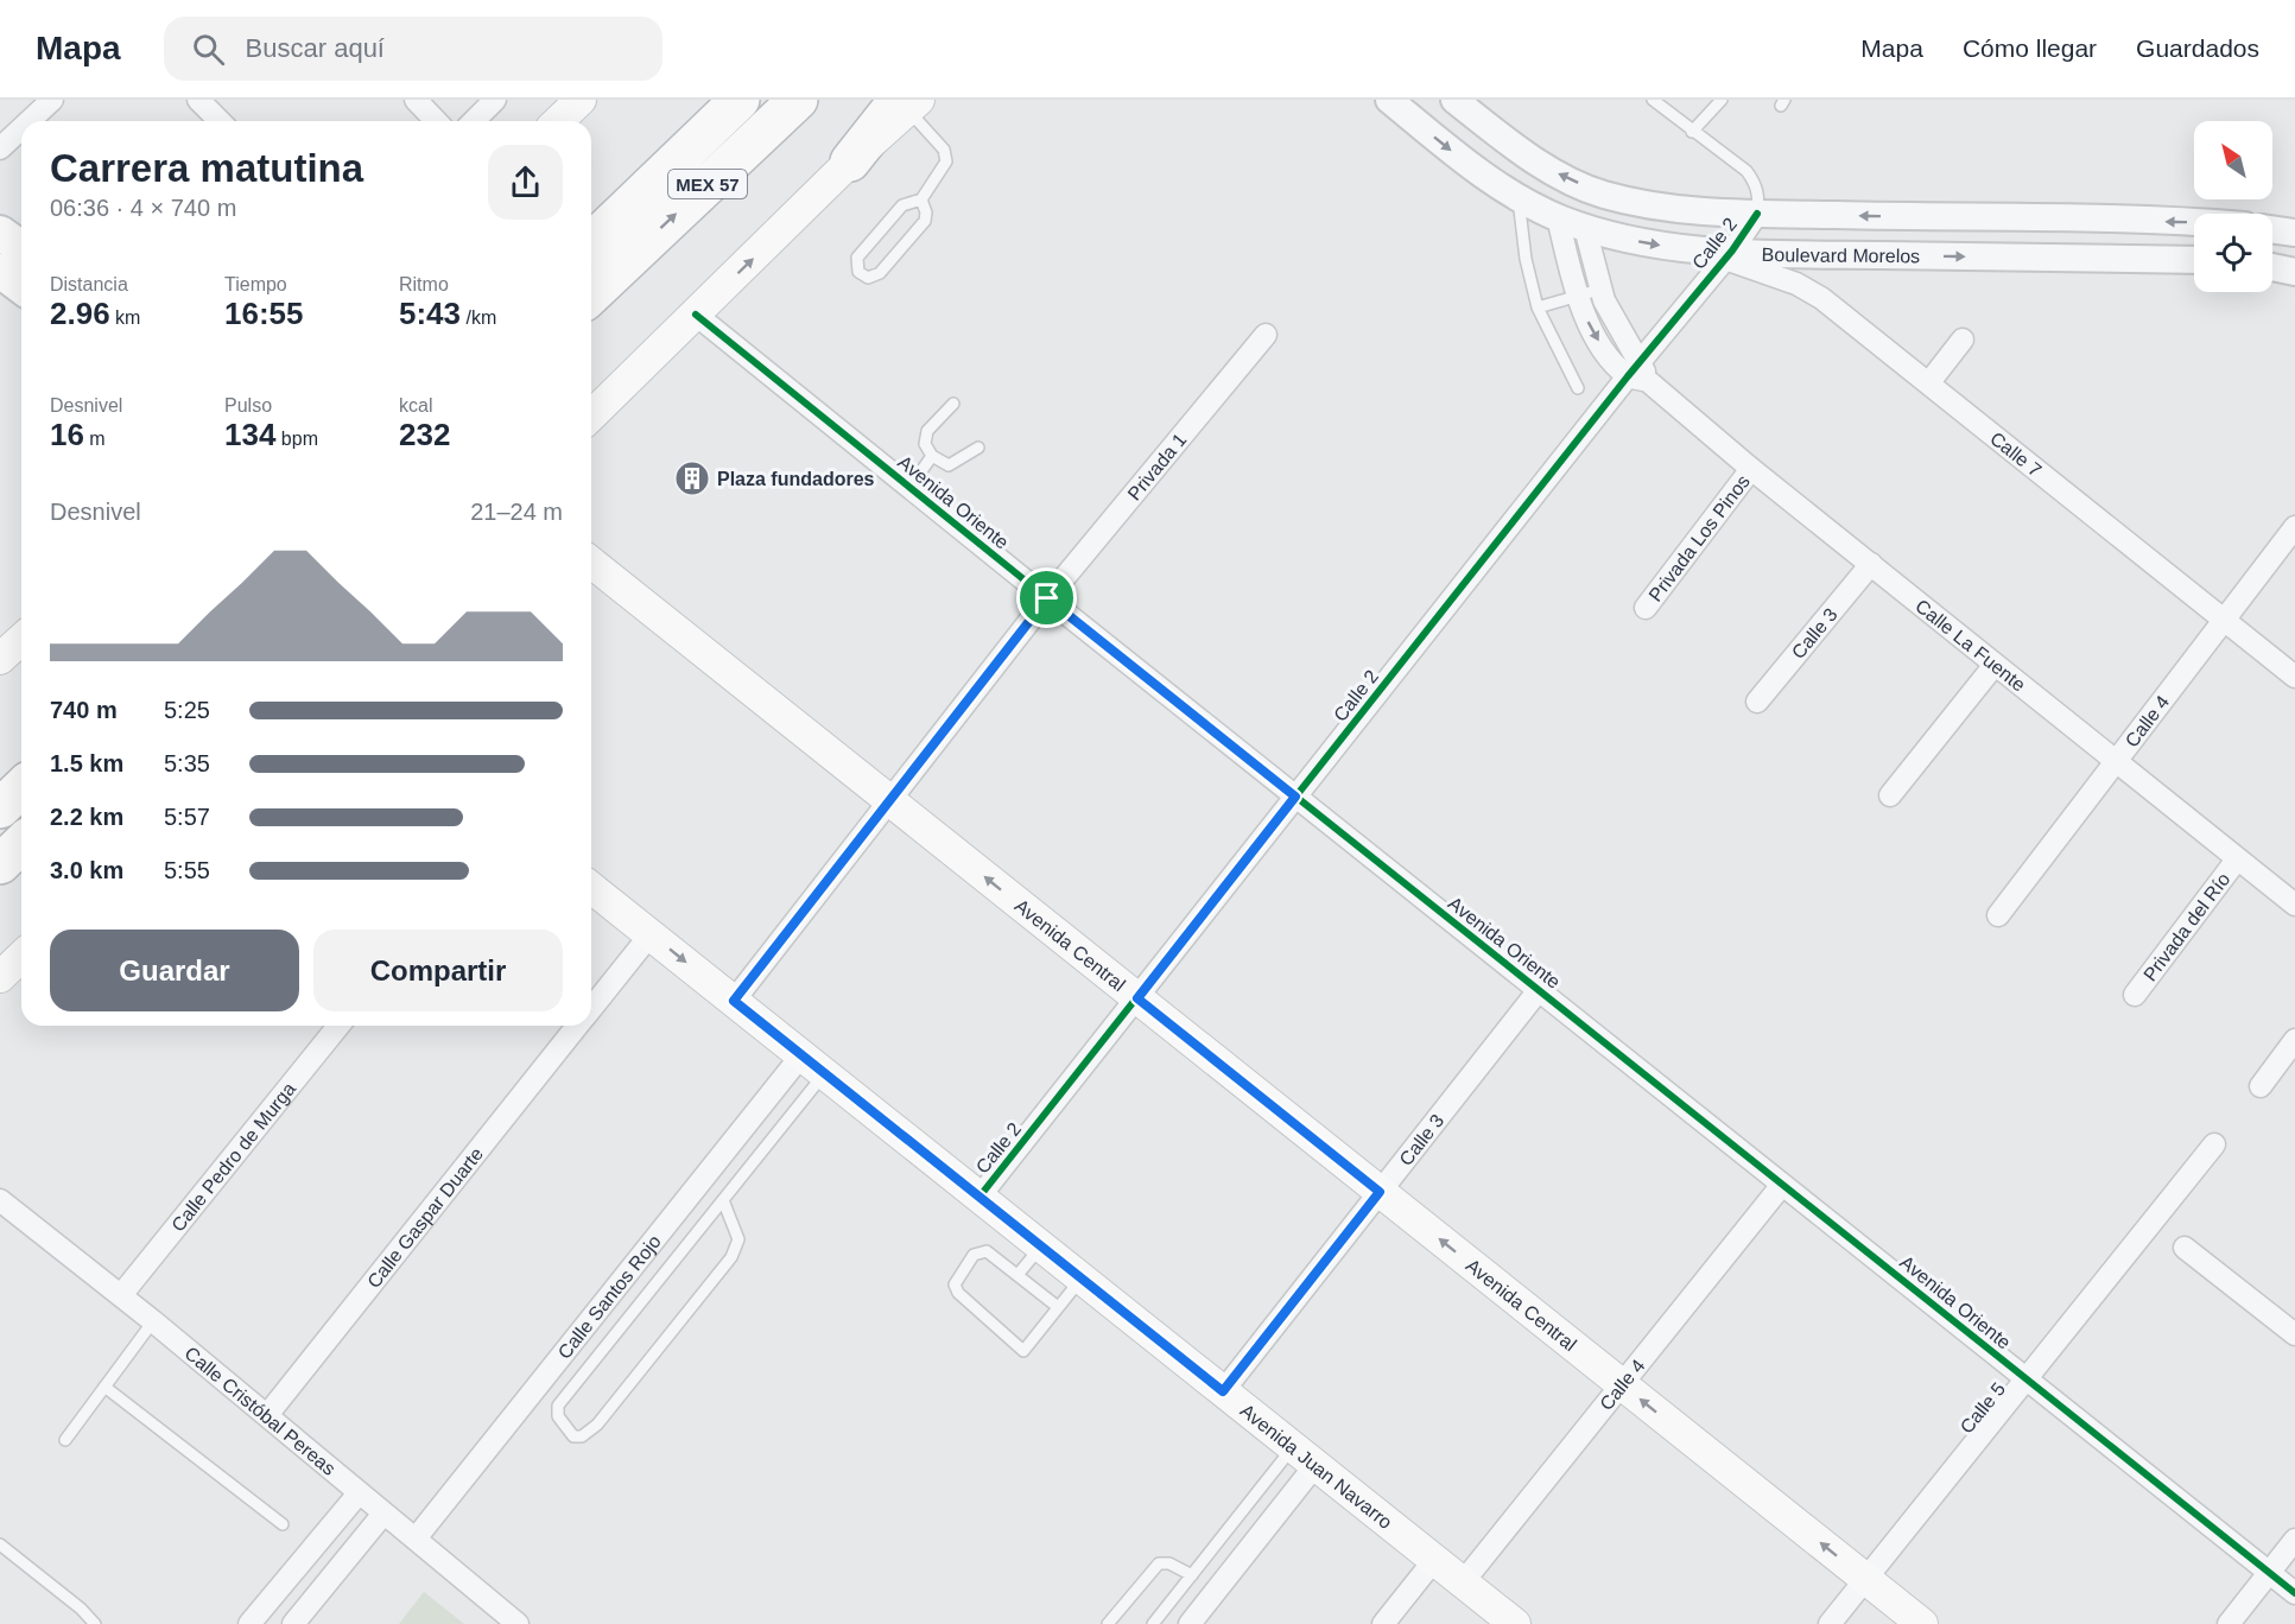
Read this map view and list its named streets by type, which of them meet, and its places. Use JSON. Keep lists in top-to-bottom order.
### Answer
{
  "streets": {
    "highway": ["MEX 57"],
    "main road": ["Avenida Central", "Avenida Juan Navarro"],
    "street": [
      "Calle 2",
      "Boulevard Morelos",
      "Calle 7",
      "Privada 1",
      "Avenida Oriente",
      "Privada Los Pinos",
      "Calle 3",
      "Calle La Fuente",
      "Calle 4",
      "Privada del Río",
      "Calle Pedro de Murga",
      "Calle Gaspar Duarte",
      "Calle Santos Rojo",
      "Calle 5",
      "Calle Cristóbal Pereas"
    ]
  },
  "crossings": [
    ["Calle 2", "Boulevard Morelos"],
    ["Calle 2", "Calle 7"],
    ["Calle 2", "Avenida Oriente"],
    ["Calle 2", "Calle La Fuente"],
    ["Calle 2", "Avenida Central"],
    ["Calle 2", "Avenida Juan Navarro"],
    ["Boulevard Morelos", "Calle 7"],
    ["Boulevard Morelos", "Calle La Fuente"],
    ["Calle 7", "Calle 4"],
    ["Privada 1", "Avenida Oriente"],
    ["Privada 1", "Avenida Central"],
    ["Privada 1", "Avenida Juan Navarro"],
    ["Avenida Oriente", "Calle 3"],
    ["Avenida Oriente", "Calle 4"],
    ["Avenida Oriente", "Calle 5"],
    ["Privada Los Pinos", "Calle La Fuente"],
    ["Calle 3", "Calle La Fuente"],
    ["Calle 3", "Avenida Central"],
    ["Calle 3", "Avenida Juan Navarro"],
    ["Calle La Fuente", "Calle 4"],
    ["Calle La Fuente", "Privada del Río"],
    ["Calle 4", "Avenida Central"],
    ["Calle 4", "Avenida Juan Navarro"],
    ["Avenida Central", "Calle 5"],
    ["Calle Pedro de Murga", "Calle Cristóbal Pereas"],
    ["Calle Gaspar Duarte", "Calle Cristóbal Pereas"],
    ["Calle Gaspar Duarte", "Avenida Juan Navarro"],
    ["Calle Santos Rojo", "Calle Cristóbal Pereas"],
    ["Calle Santos Rojo", "Avenida Juan Navarro"]
  ],
  "one_way": ["Avenida Central"],
  "places": {
    "building": ["Plaza fundadores"]
  },
  "north": "top left",
  "page": {
    "header": "Mapa",
    "search": "Buscar aquí",
    "nav": ["Mapa", "Cómo llegar", "Guardados"],
    "heading": ["Carrera matutina", "06:36 · 4 × 740 m"],
    "stats": [
      ["Distancia", "2.96 km"],
      ["Tiempo", "16:55"],
      ["Ritmo", "5:43 /km"],
      ["Desnivel", "16 m"],
      ["Pulso", "134 bpm"],
      ["kcal", "232"]
    ],
    "chart": ["Desnivel", "21–24 m"],
    "list": [
      {
        "name": "740 m",
        "note": "5:25"
      },
      {
        "name": "1.5 km",
        "note": "5:35"
      },
      {
        "name": "2.2 km",
        "note": "5:57"
      },
      {
        "name": "3.0 km",
        "note": "5:55"
      }
    ],
    "buttons": ["Guardar", "Compartir"]
  }
}
